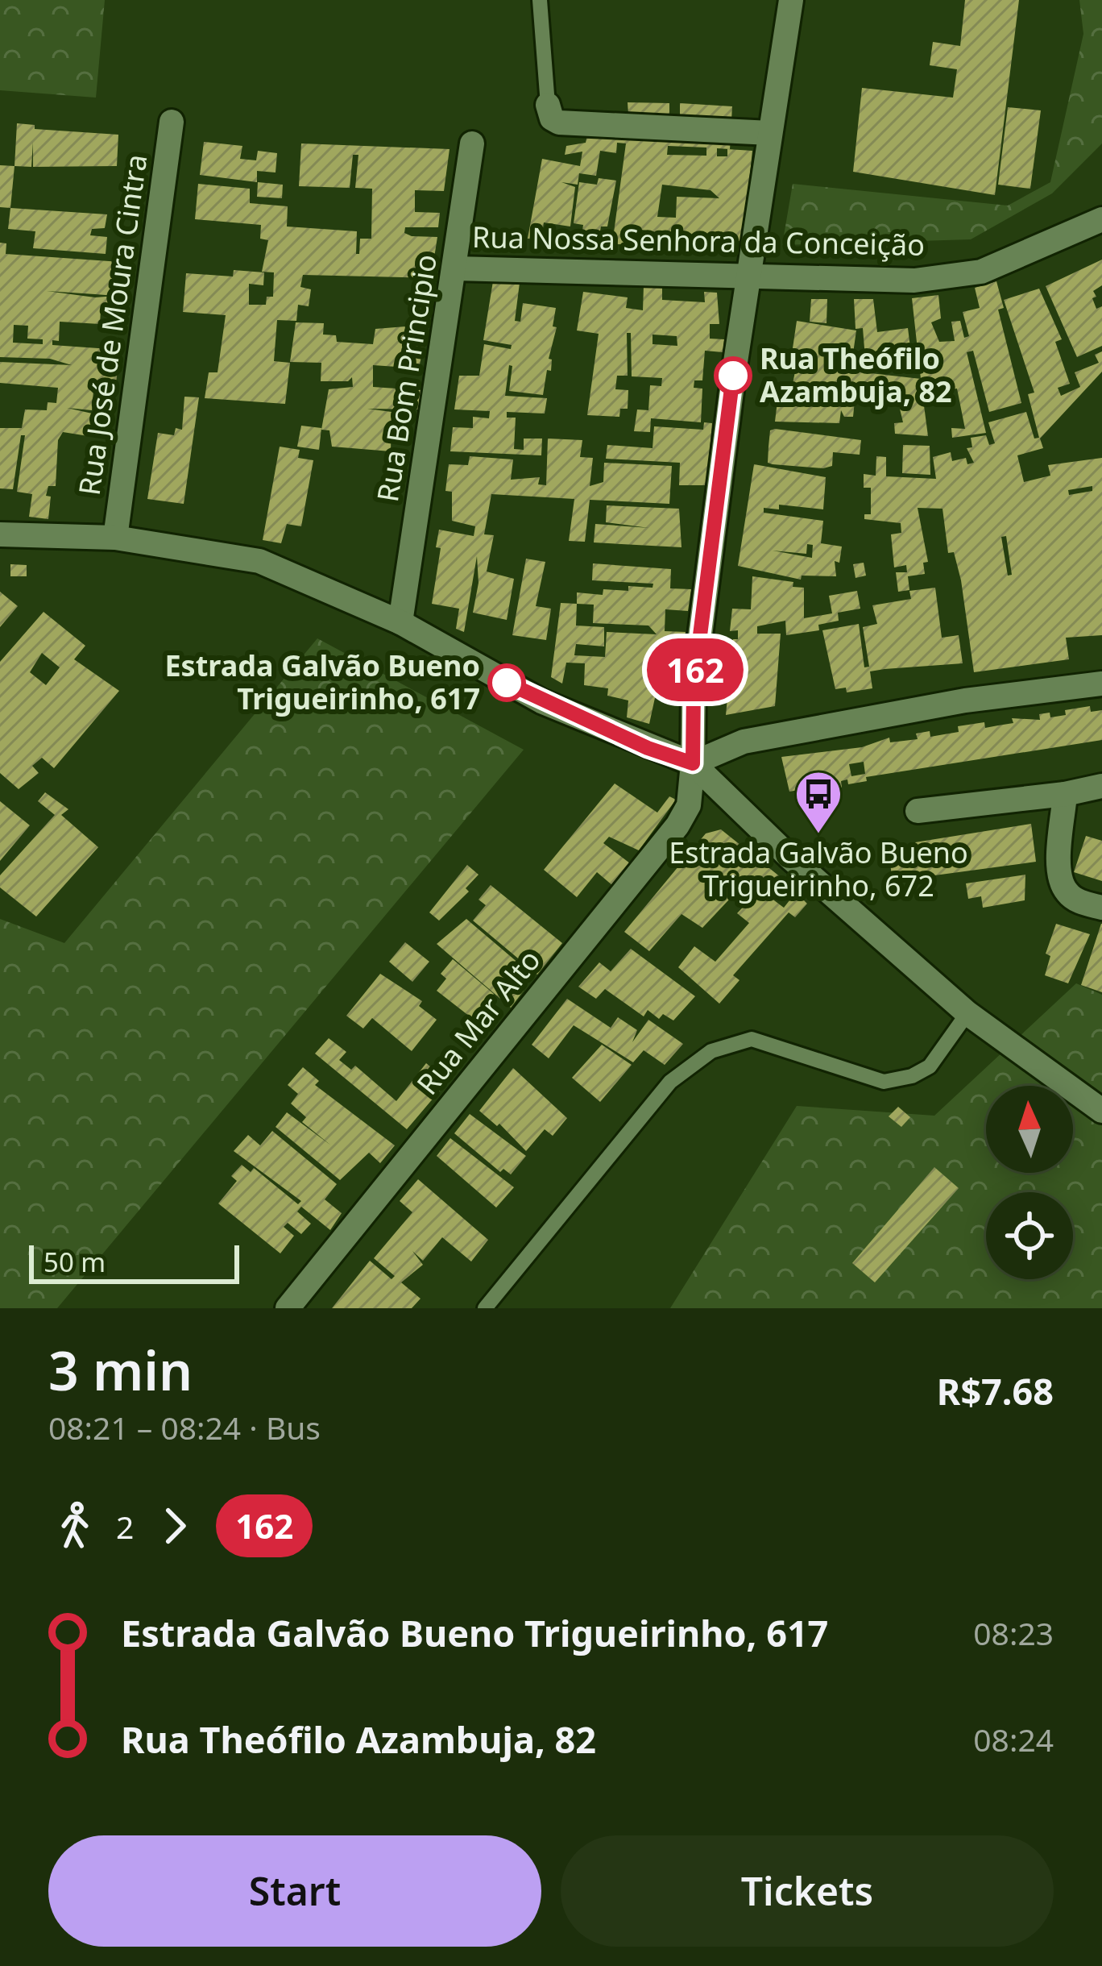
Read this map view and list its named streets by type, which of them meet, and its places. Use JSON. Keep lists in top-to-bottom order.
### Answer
{
  "streets": {
    "street": [
      "Rua Nossa Senhora da Conceição",
      "Rua José de Moura Cintra",
      "Rua Bom Principio",
      "Rua Mar Alto"
    ]
  },
  "crossings": [
    ["Rua Nossa Senhora da Conceição", "Rua Bom Principio"],
    ["Rua Nossa Senhora da Conceição", "Rua Mar Alto"]
  ],
  "places": {
    "other": ["Rua Theófilo Azambuja, 82", "Estrada Galvão Bueno Trigueirinho, 617"],
    "bus stop": ["Estrada Galvão Bueno Trigueirinho, 672"]
  },
  "lines": ["bus line 162"],
  "scale_bar": "50 m",
  "north": "top",
  "page": {
    "on_map": "162",
    "scale": "50 m",
    "heading": ["3 min", "08:21 – 08:24 · Bus", "R$7.68"],
    "legs": ["2", "162"],
    "list": [
      {
        "name": "Estrada Galvão Bueno Trigueirinho, 617",
        "value": "08:23"
      },
      {
        "name": "Rua Theófilo Azambuja, 82",
        "value": "08:24"
      }
    ],
    "buttons": ["Start", "Tickets"]
  }
}
